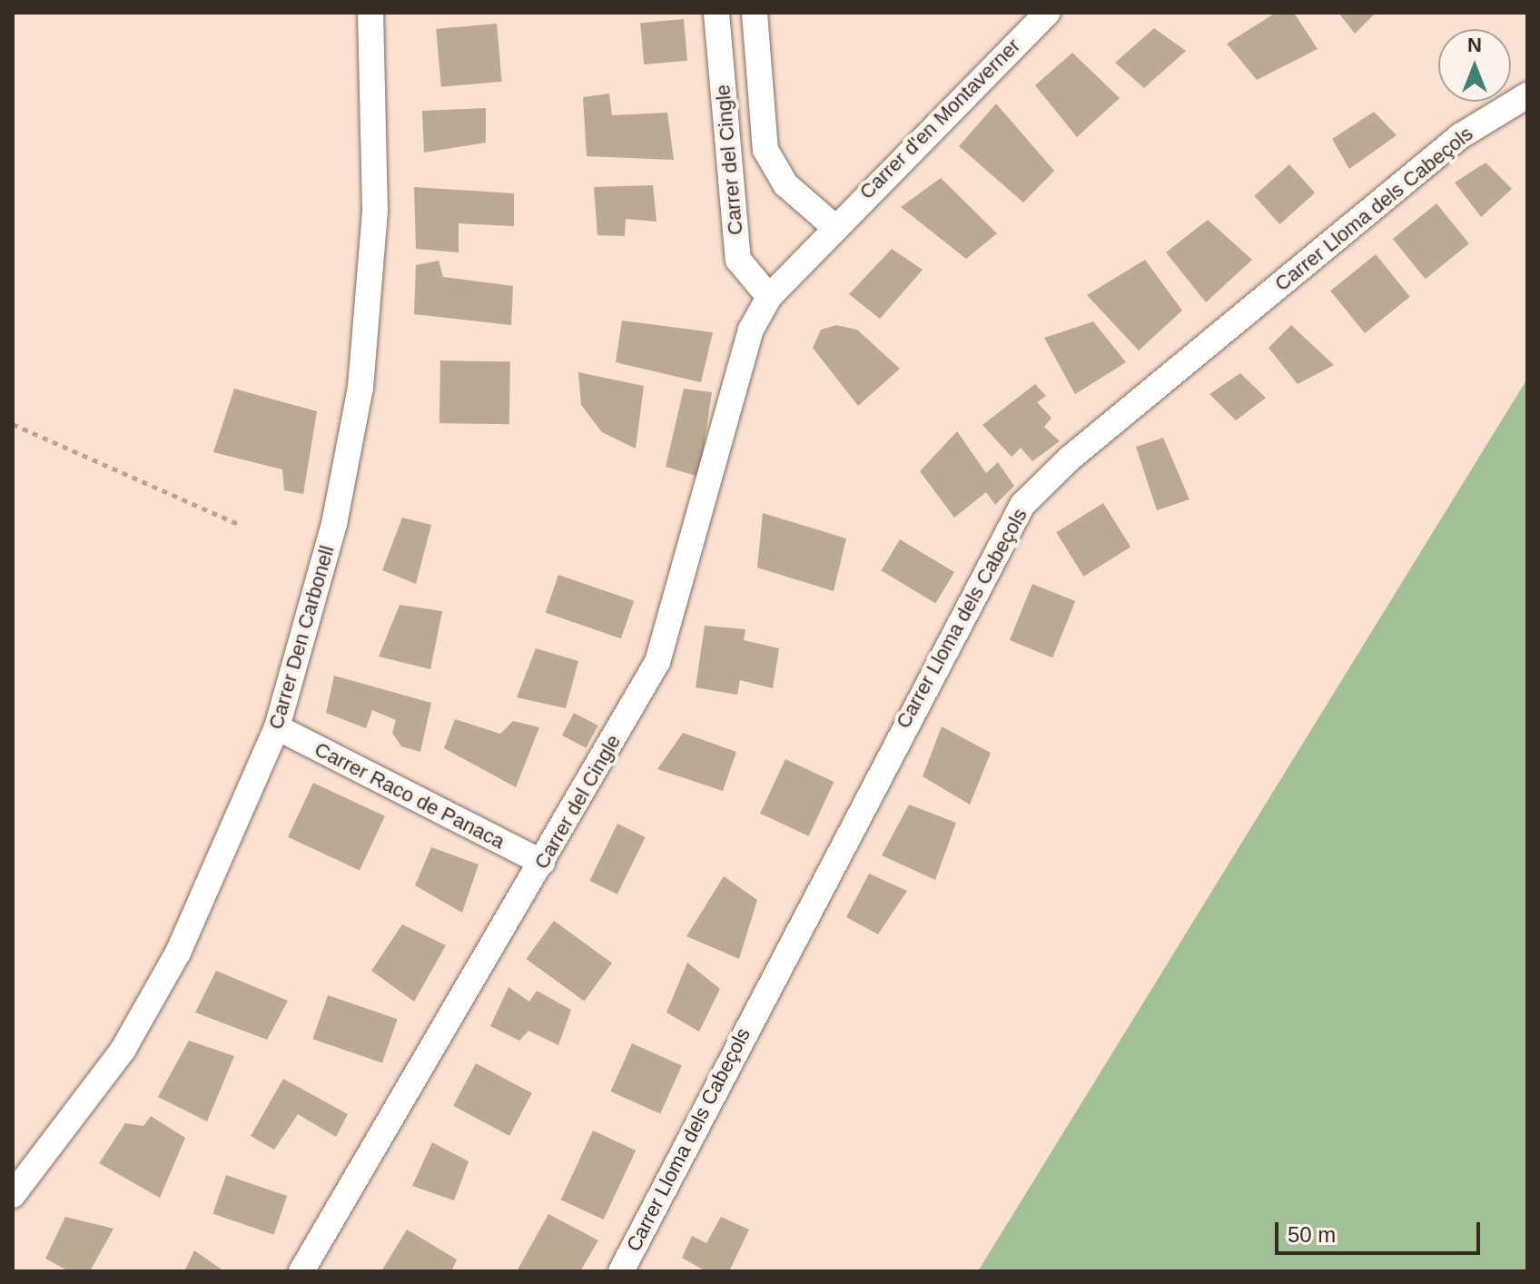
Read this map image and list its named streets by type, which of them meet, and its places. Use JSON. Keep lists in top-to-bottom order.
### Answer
{
  "streets": {
    "street": [
      "Carrer d'en Montaverner",
      "Carrer del Cingle",
      "Carrer Lloma dels Cabeçols",
      "Carrer Den Carbonell",
      "Carrer Raco de Panaca"
    ]
  },
  "crossings": [
    ["Carrer d'en Montaverner", "Carrer del Cingle"],
    ["Carrer del Cingle", "Carrer Raco de Panaca"],
    ["Carrer Den Carbonell", "Carrer Raco de Panaca"]
  ],
  "scale_bar": "50 m",
  "north": "top"
}
